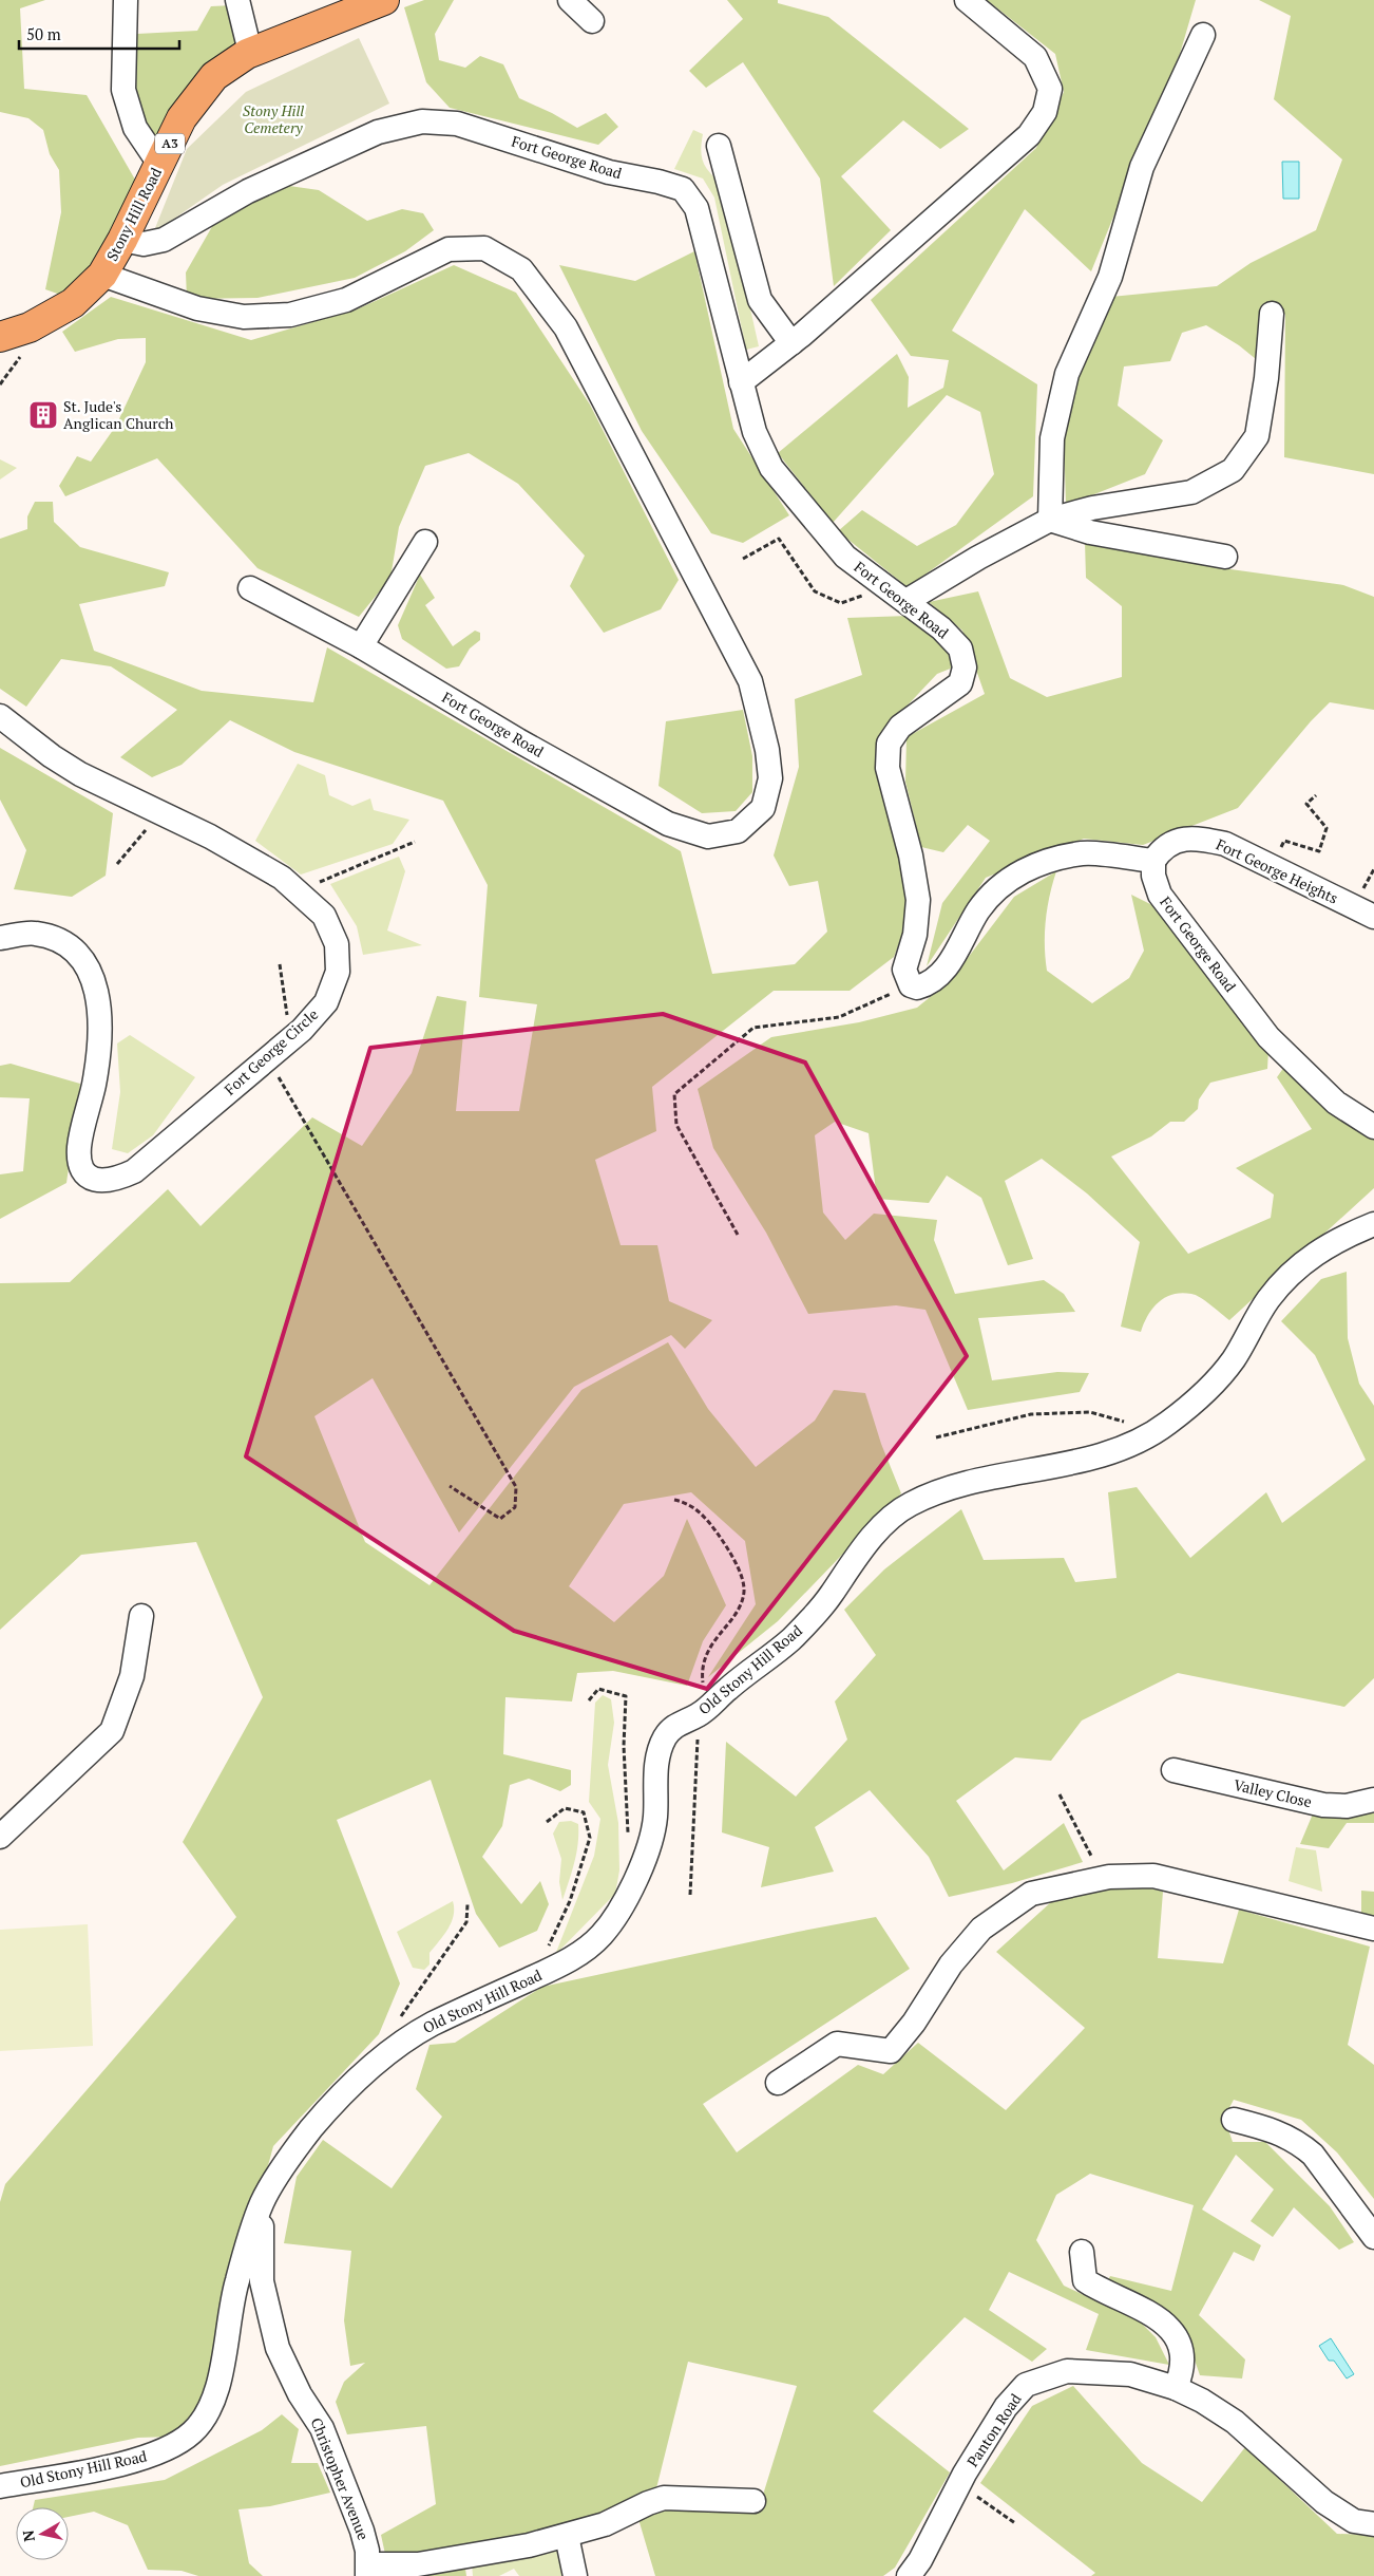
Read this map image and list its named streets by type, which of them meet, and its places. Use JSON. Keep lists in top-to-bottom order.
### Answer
{
  "streets": {
    "main road": ["A3", "Stony Hill Road"],
    "street": [
      "Fort George Road",
      "Fort George Heights",
      "Fort George Circle",
      "Old Stony Hill Road",
      "Valley Close",
      "Panton Road",
      "Christopher Avenue"
    ]
  },
  "crossings": [
    ["Fort George Road", "Stony Hill Road"],
    ["Fort George Road", "Fort George Heights"],
    ["Old Stony Hill Road", "Christopher Avenue"]
  ],
  "parks": ["Stony Hill Cemetery"],
  "places": {
    "building": ["St. Jude's Anglican Church"]
  },
  "scale_bar": "50 m",
  "north": "left"
}
